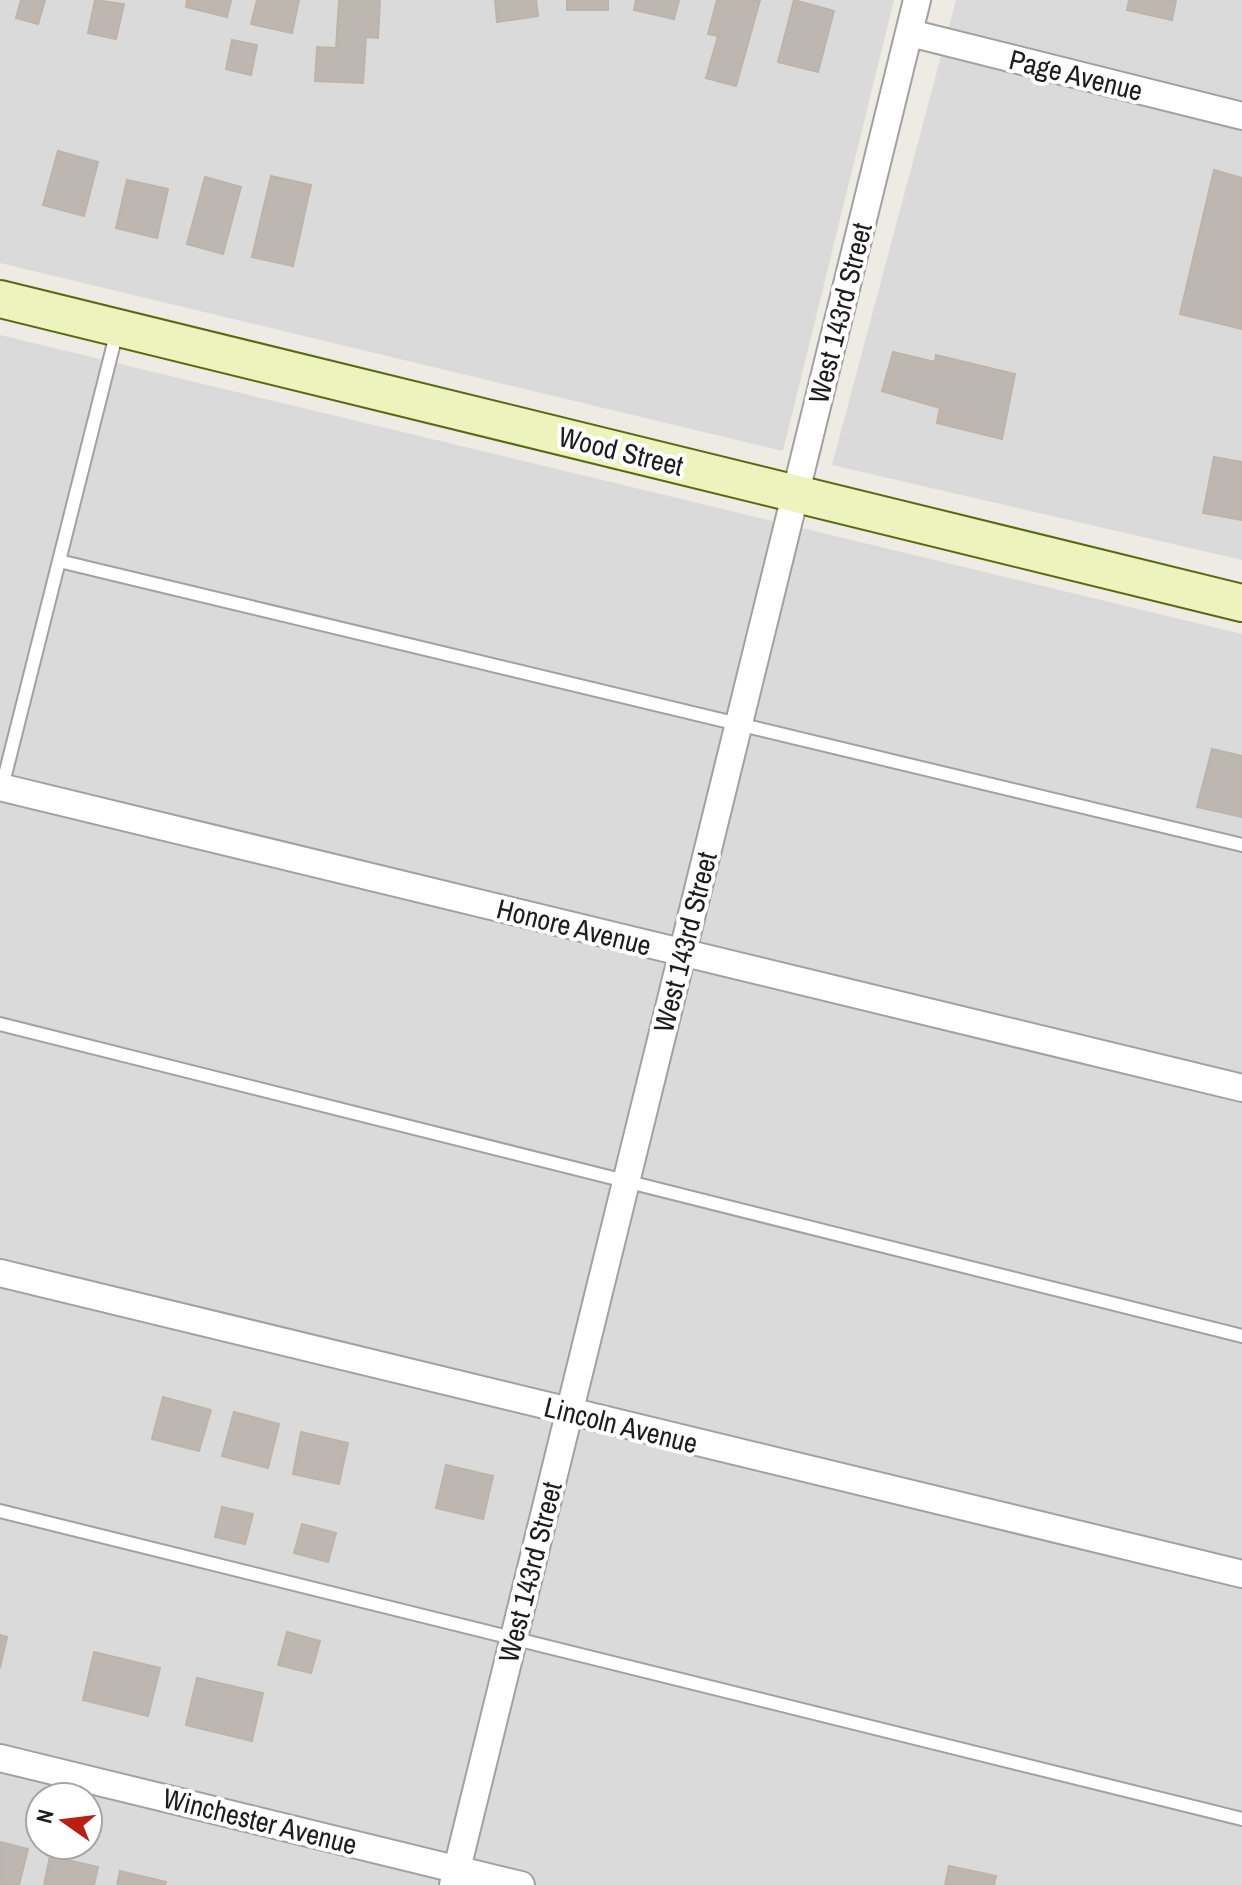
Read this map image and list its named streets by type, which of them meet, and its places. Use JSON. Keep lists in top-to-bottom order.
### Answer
{
  "streets": {
    "main road": ["Wood Street"],
    "street": [
      "Page Avenue",
      "West 143rd Street",
      "Honore Avenue",
      "Lincoln Avenue",
      "Winchester Avenue"
    ]
  },
  "crossings": [
    ["Page Avenue", "West 143rd Street"],
    ["West 143rd Street", "Wood Street"],
    ["West 143rd Street", "Honore Avenue"],
    ["West 143rd Street", "Lincoln Avenue"],
    ["West 143rd Street", "Winchester Avenue"]
  ],
  "north": "left"
}
